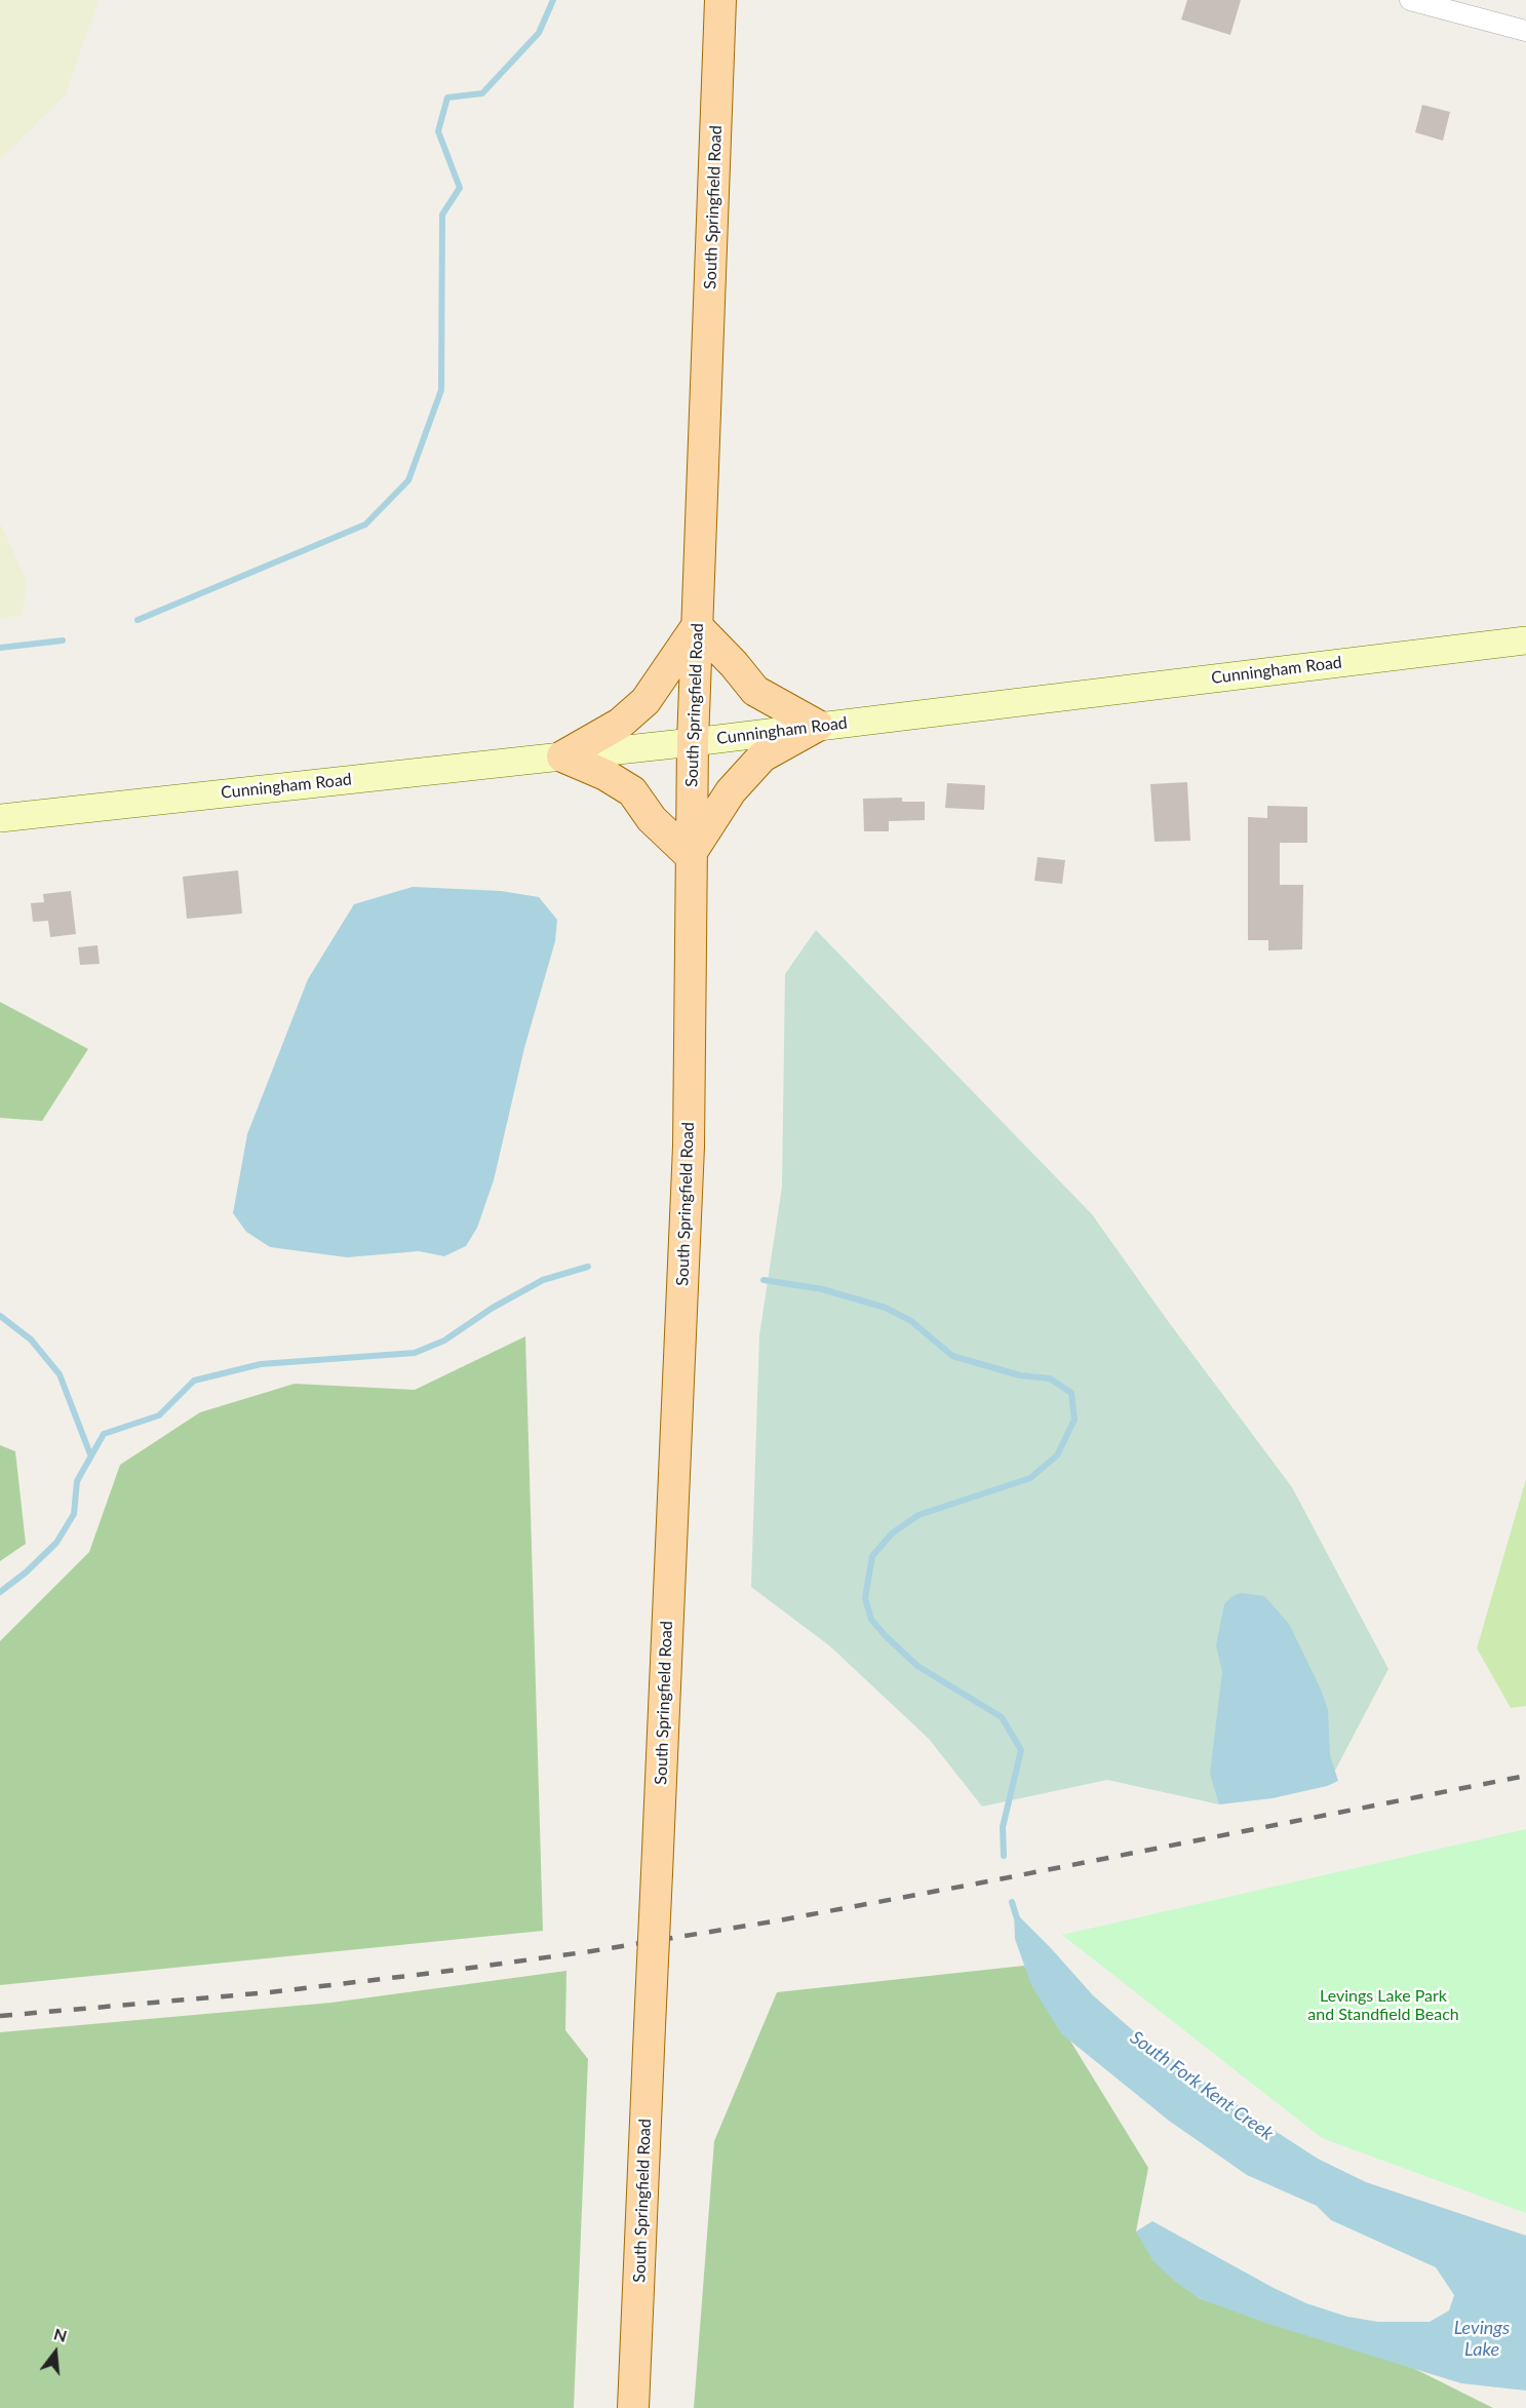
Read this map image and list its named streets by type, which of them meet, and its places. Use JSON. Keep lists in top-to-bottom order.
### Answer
{
  "streets": {
    "main road": ["South Springfield Road", "Cunningham Road"]
  },
  "crossings": [
    ["South Springfield Road", "Cunningham Road"]
  ],
  "water": ["South Fork Kent Creek", "Levings Lake"],
  "parks": ["Levings Lake Park and Standfield Beach"],
  "north": "top"
}
